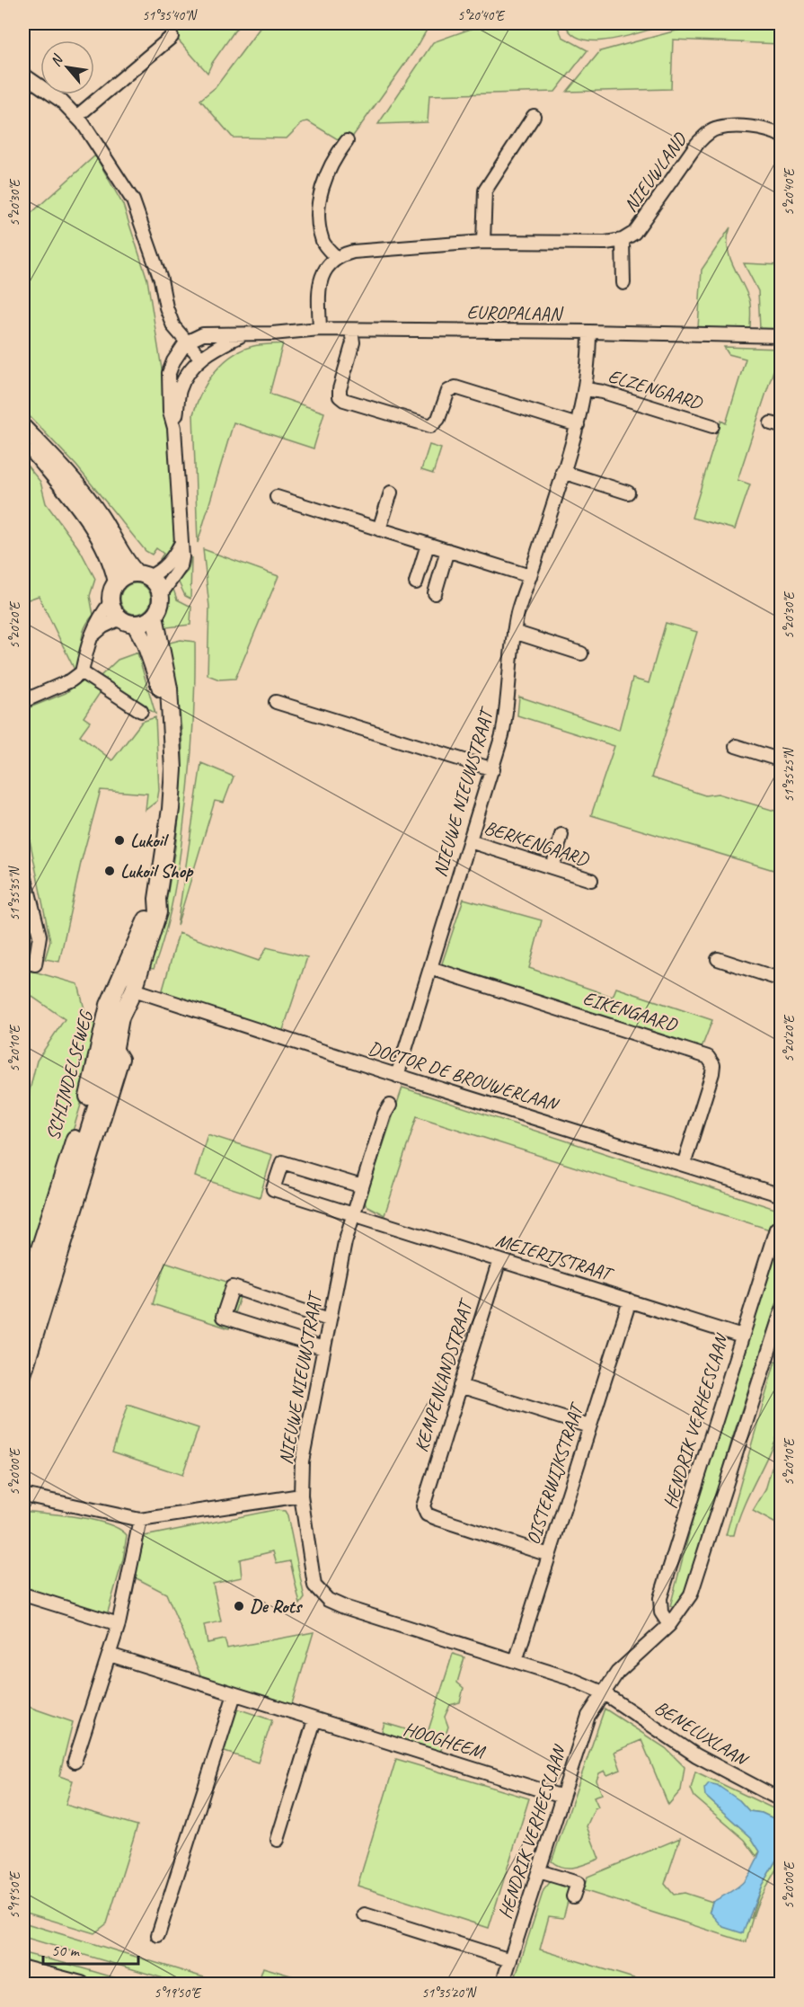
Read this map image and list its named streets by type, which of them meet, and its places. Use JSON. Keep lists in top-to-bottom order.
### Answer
{
  "streets": {
    "main road": ["SCHIJNDELSEWEG"],
    "street": [
      "NIEUWLAND",
      "EUROPALAAN",
      "ELZENGAARD",
      "NIEUWE NIEUWSTRAAT",
      "BERKENGAARD",
      "EIKENGAARD",
      "DOCTOR DE BROUWERLAAN",
      "MEIERIJSTRAAT",
      "KEMPENLANDSTRAAT",
      "HENDRIK VERHEESLAAN",
      "OISTERWIJKSTRAAT",
      "BENELUXLAAN",
      "HOOGHEEM"
    ]
  },
  "crossings": [
    ["EUROPALAAN", "NIEUWE NIEUWSTRAAT"],
    ["ELZENGAARD", "NIEUWE NIEUWSTRAAT"],
    ["NIEUWE NIEUWSTRAAT", "BERKENGAARD"],
    ["NIEUWE NIEUWSTRAAT", "EIKENGAARD"],
    ["NIEUWE NIEUWSTRAAT", "DOCTOR DE BROUWERLAAN"],
    ["NIEUWE NIEUWSTRAAT", "MEIERIJSTRAAT"],
    ["NIEUWE NIEUWSTRAAT", "HENDRIK VERHEESLAAN"],
    ["NIEUWE NIEUWSTRAAT", "OISTERWIJKSTRAAT"],
    ["NIEUWE NIEUWSTRAAT", "BENELUXLAAN"],
    ["EIKENGAARD", "DOCTOR DE BROUWERLAAN"],
    ["SCHIJNDELSEWEG", "DOCTOR DE BROUWERLAAN"],
    ["MEIERIJSTRAAT", "KEMPENLANDSTRAAT"],
    ["MEIERIJSTRAAT", "HENDRIK VERHEESLAAN"],
    ["MEIERIJSTRAAT", "OISTERWIJKSTRAAT"],
    ["KEMPENLANDSTRAAT", "OISTERWIJKSTRAAT"],
    ["HENDRIK VERHEESLAAN", "BENELUXLAAN"],
    ["HENDRIK VERHEESLAAN", "HOOGHEEM"]
  ],
  "places": ["Lukoil", "Lukoil Shop", "De Rots"],
  "scale_bar": "50 m",
  "north": "top left",
  "coordinates": [
    "51°35'40\"N",
    "5°20'40\"E",
    "5°20'30\"E",
    "5°20'20\"E",
    "51°35'25\"N",
    "51°35'35\"N",
    "5°20'10\"E",
    "5°20'00\"E",
    "5°19'50\"E",
    "51°35'20\"N"
  ]
}
